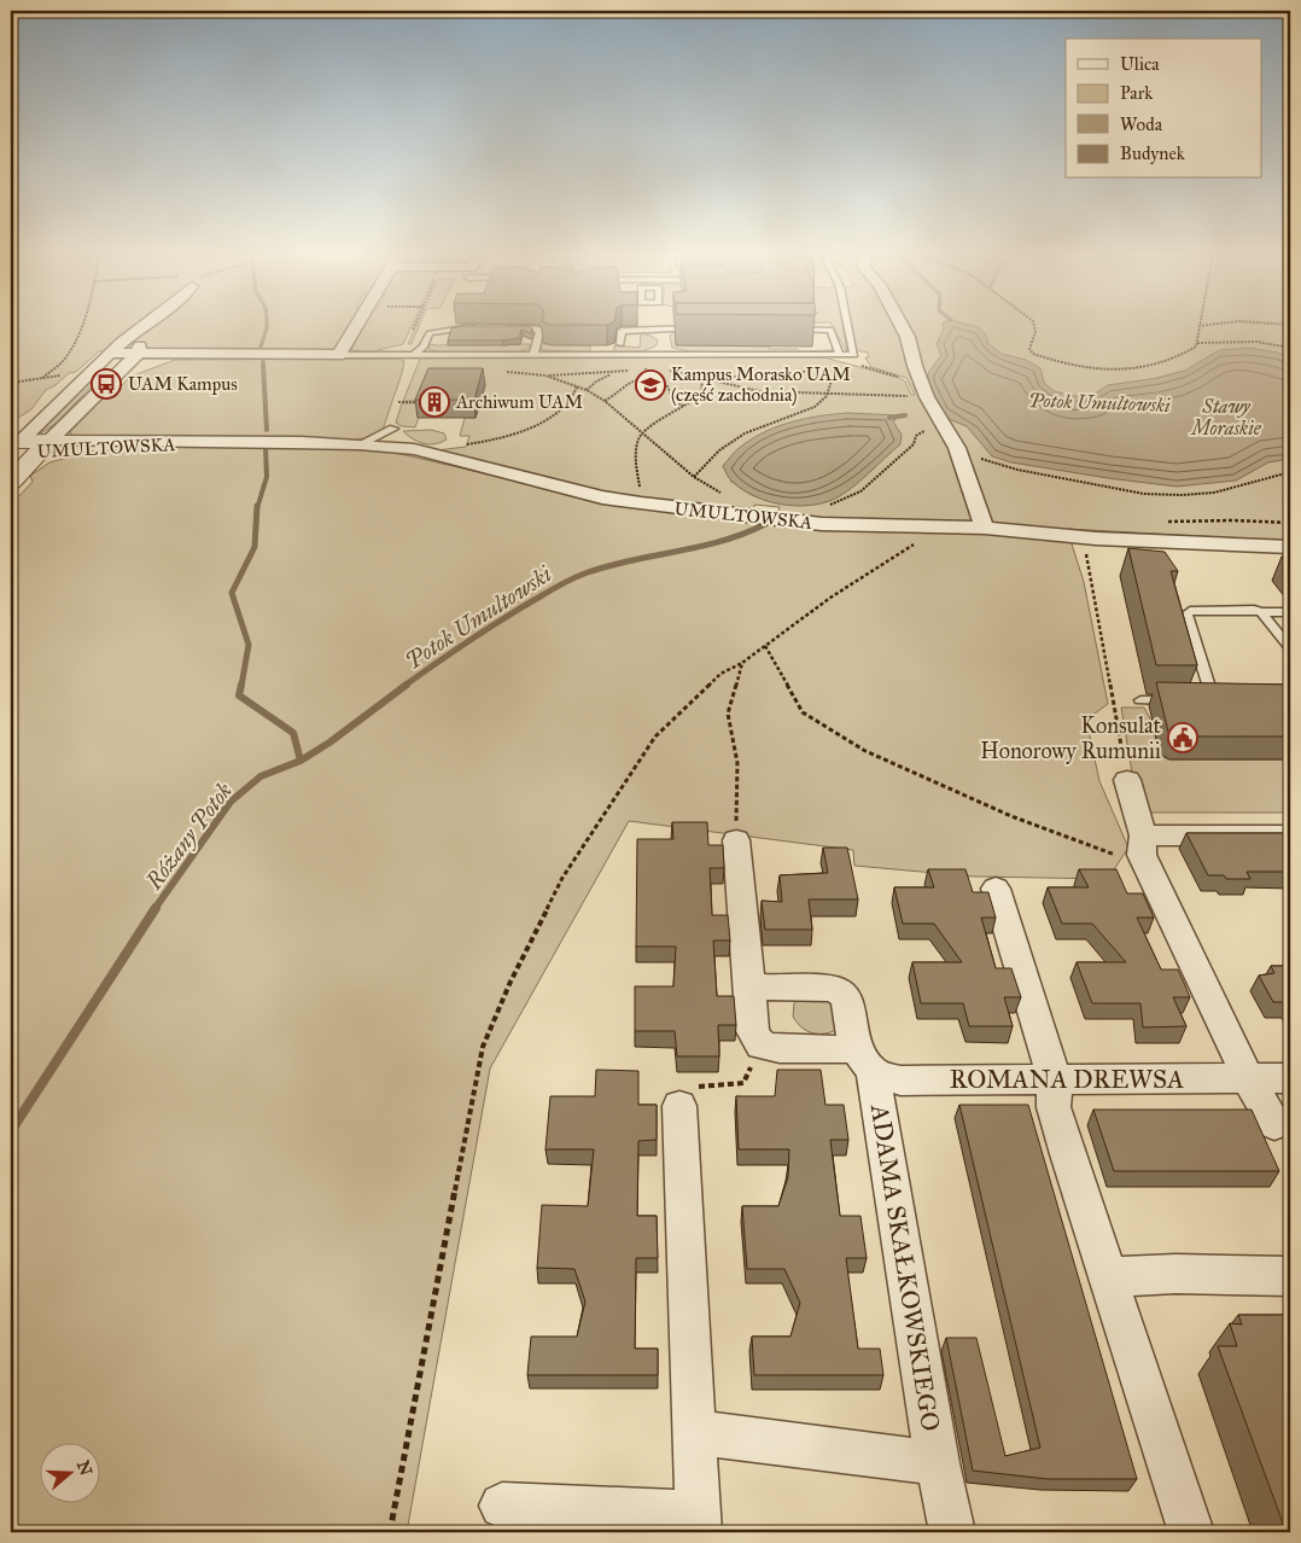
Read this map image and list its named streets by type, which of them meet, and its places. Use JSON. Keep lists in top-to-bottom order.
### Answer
{
  "streets": {
    "street": ["UMULTOWSKA", "ROMANA DREWSA", "ADAMA SKAŁKOWSKIEGO"]
  },
  "crossings": [
    ["ROMANA DREWSA", "ADAMA SKAŁKOWSKIEGO"]
  ],
  "water": ["Potok Umultowski", "Stawy Moraskie", "Różany Potok"],
  "places": {
    "bus stop": ["UAM Kampus"],
    "school or university": ["Kampus Morasko UAM (część zachodnia)"],
    "building": ["Archiwum UAM"],
    "public building": ["Konsulat Honorowy Rumunii"]
  },
  "legend": [
    "Ulica",
    "Park",
    "Woda",
    "Budynek"
  ],
  "north": "right"
}
